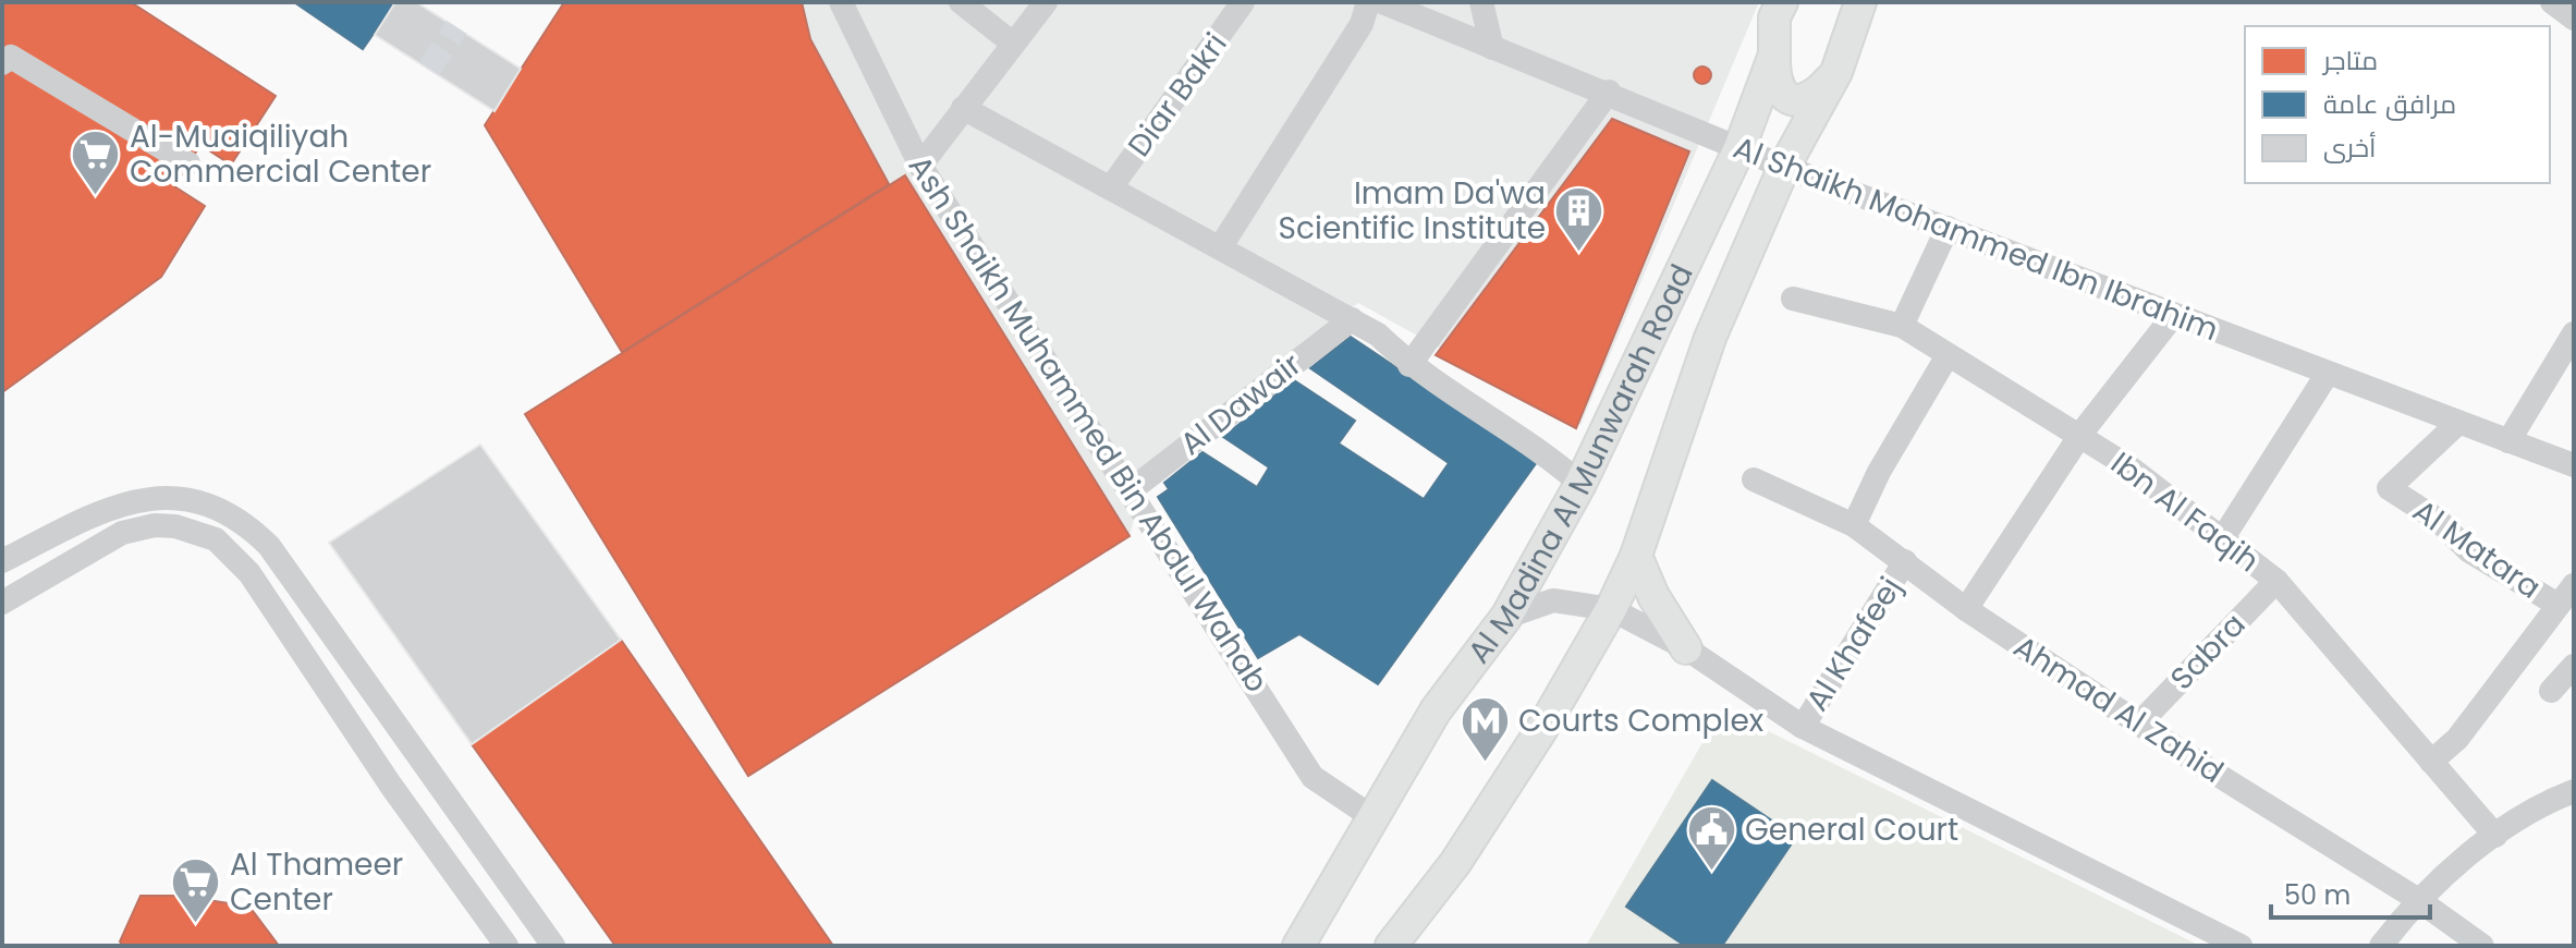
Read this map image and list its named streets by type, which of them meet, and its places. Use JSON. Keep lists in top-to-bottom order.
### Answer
{
  "streets": {
    "main road": ["Al Madina Al Munwarah Road"],
    "street": [
      "Diar Bakri",
      "Al Shaikh Mohammed Ibn Ibrahim",
      "Al Dawair",
      "Ash Shaikh Muhammed Bin Abdul Wahab",
      "Ibn Al Faqih",
      "Al Matara",
      "Al Khafeej",
      "Sabra",
      "Ahmad Al Zahid"
    ]
  },
  "crossings": [
    ["Al Shaikh Mohammed Ibn Ibrahim", "Al Madina Al Munwarah Road"],
    ["Al Shaikh Mohammed Ibn Ibrahim", "Al Matara"],
    ["Al Dawair", "Ash Shaikh Muhammed Bin Abdul Wahab"],
    ["Ash Shaikh Muhammed Bin Abdul Wahab", "Al Madina Al Munwarah Road"],
    ["Ibn Al Faqih", "Sabra"],
    ["Al Khafeej", "Ahmad Al Zahid"],
    ["Sabra", "Ahmad Al Zahid"]
  ],
  "places": {
    "supermarket": ["Al-Muaiqiliyah Commercial Center", "Al Thameer Center"],
    "building": ["Imam Da'wa Scientific Institute"],
    "metro station": ["Courts Complex"],
    "public building": ["General Court"]
  },
  "legend": ["متاجر", "مرافق عامة", "أخرى"],
  "scale_bar": "50 m"
}
